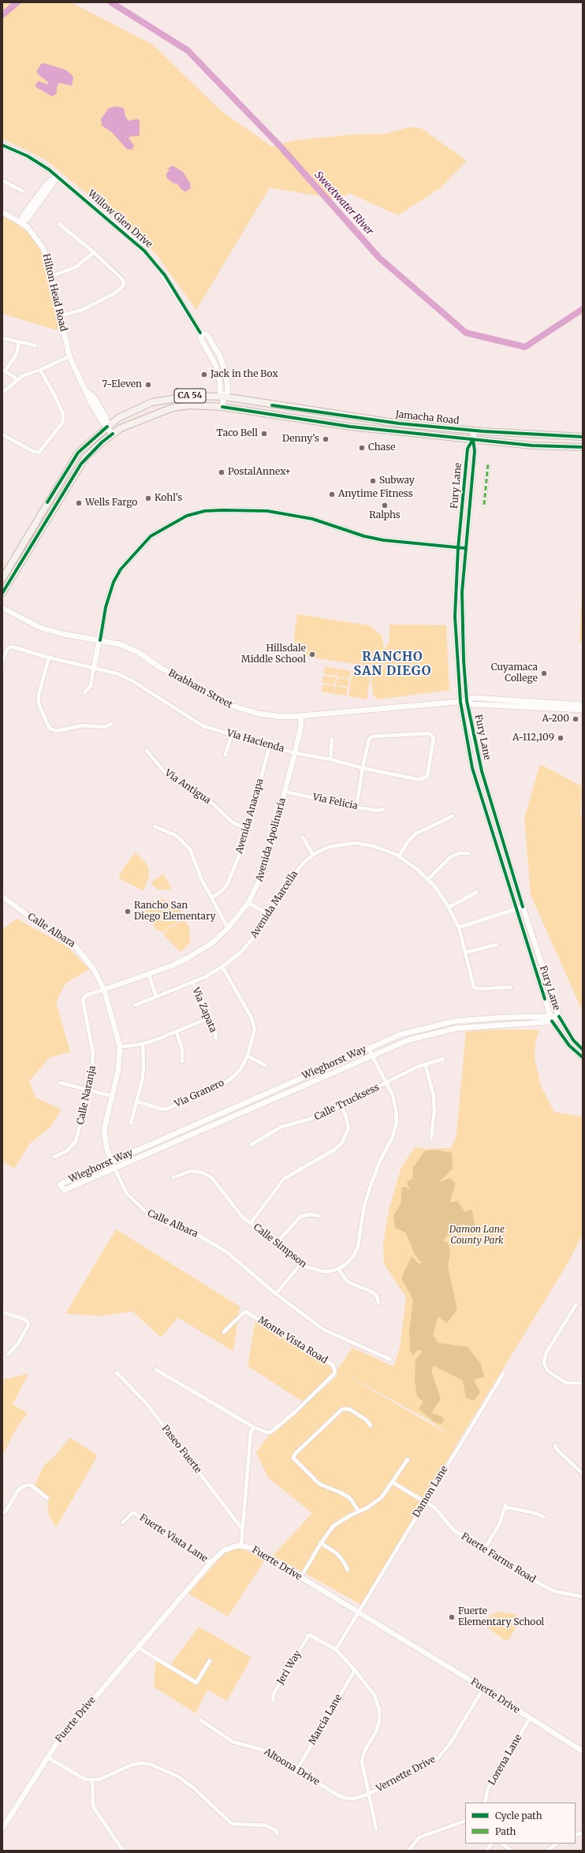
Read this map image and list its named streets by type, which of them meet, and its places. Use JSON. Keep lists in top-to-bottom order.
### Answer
{
  "streets": {
    "main road": ["CA 54", "Jamacha Road"],
    "street": [
      "Willow Glen Drive",
      "Hilton Head Road",
      "Fury Lane",
      "Brabham Street",
      "Via Hacienda",
      "Via Antigua",
      "Via Felicia",
      "Avenida Anacapa",
      "Avenida Apolinaria",
      "Avenida Marcella",
      "Calle Albara",
      "Via Zapata",
      "Wieghorst Way",
      "Via Granero",
      "Calle Naranja",
      "Calle Trucksess",
      "Calle Simpson",
      "Monte Vista Road",
      "Paseo Fuerte",
      "Damon Lane",
      "Fuerte Vista Lane",
      "Fuerte Farms Road",
      "Fuerte Drive",
      "Jeri Way",
      "Marcia Lane",
      "Lorena Lane",
      "Altoona Drive",
      "Vernette Drive"
    ]
  },
  "crossings": [
    ["Willow Glen Drive", "Jamacha Road"],
    ["Hilton Head Road", "Jamacha Road"],
    ["Jamacha Road", "Fury Lane"],
    ["Fury Lane", "Brabham Street"],
    ["Fury Lane", "Wieghorst Way"],
    ["Brabham Street", "Avenida Apolinaria"],
    ["Via Hacienda", "Avenida Anacapa"],
    ["Via Hacienda", "Avenida Apolinaria"],
    ["Via Antigua", "Avenida Anacapa"],
    ["Via Felicia", "Avenida Apolinaria"],
    ["Avenida Apolinaria", "Calle Albara"],
    ["Avenida Apolinaria", "Calle Naranja"],
    ["Avenida Marcella", "Via Zapata"],
    ["Avenida Marcella", "Via Granero"],
    ["Calle Albara", "Wieghorst Way"],
    ["Calle Albara", "Calle Naranja"],
    ["Damon Lane", "Fuerte Farms Road"],
    ["Damon Lane", "Fuerte Drive"],
    ["Fuerte Vista Lane", "Fuerte Drive"],
    ["Fuerte Drive", "Lorena Lane"],
    ["Fuerte Drive", "Vernette Drive"],
    ["Marcia Lane", "Altoona Drive"],
    ["Altoona Drive", "Vernette Drive"]
  ],
  "districts": ["RANCHO SAN DIEGO"],
  "water": ["Sweetwater River"],
  "parks": ["Damon Lane County Park"],
  "places": [
    "Jack in the Box",
    "7-Eleven",
    "Taco Bell",
    "Denny's",
    "Chase",
    "PostalAnnex+",
    "Subway",
    "Anytime Fitness",
    "Kohl's",
    "Wells Fargo",
    "Ralphs",
    "Hillsdale Middle School",
    "Cuyamaca College",
    "A-200",
    "A-112,109",
    "Rancho San Diego Elementary",
    "Fuerte Elementary School"
  ],
  "legend": ["Cycle path", "Path"]
}
